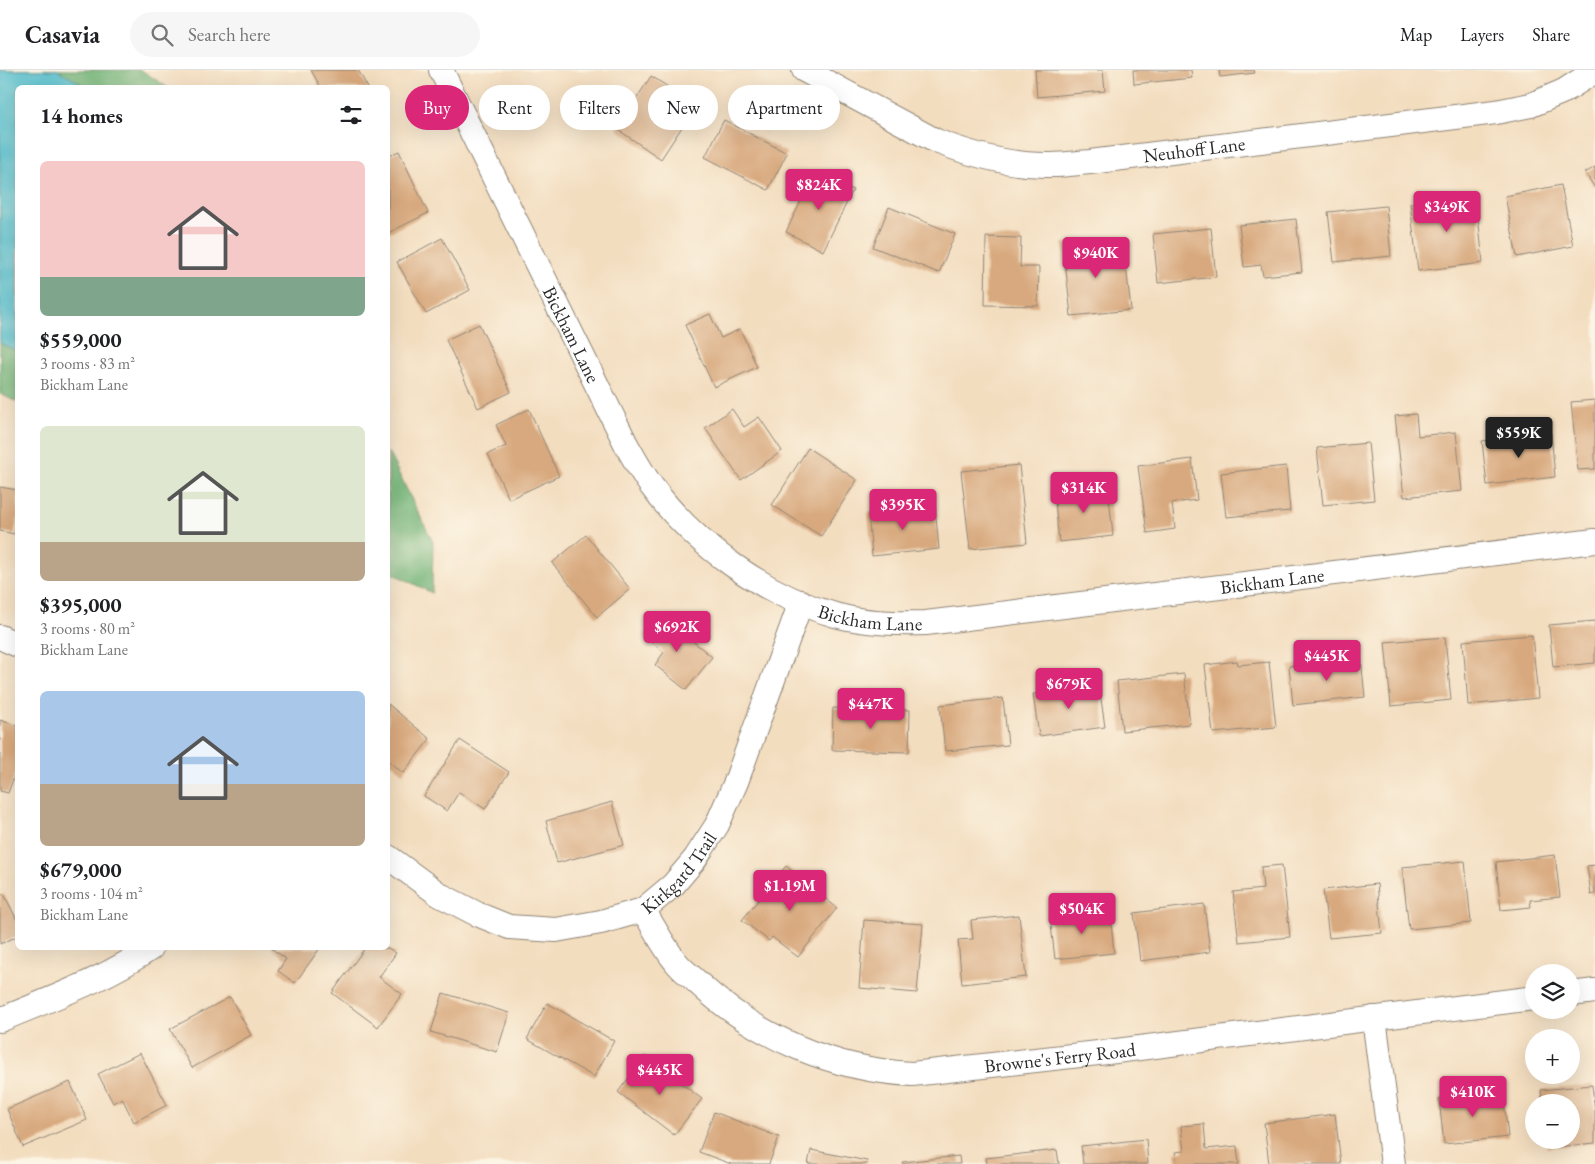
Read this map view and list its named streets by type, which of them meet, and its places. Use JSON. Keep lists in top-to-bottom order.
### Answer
{
  "streets": {
    "street": [
      "Neuhoff Lane",
      "Bickham Lane",
      "Kirkgard Trail",
      "Browne's Ferry Road"
    ]
  },
  "crossings": [
    ["Bickham Lane", "Kirkgard Trail"],
    ["Kirkgard Trail", "Browne's Ferry Road"]
  ],
  "page": {
    "header": "Casavia",
    "search": "Search here",
    "nav": ["Map", "Layers", "Share"],
    "chip": [
      "Buy",
      "Rent",
      "Filters",
      "New",
      "Apartment"
    ],
    "heading": "14 homes",
    "list": [
      {
        "name": "$559,000",
        "note": "3 rooms · 83 m² · Bickham Lane"
      },
      {
        "name": "$395,000",
        "note": "3 rooms · 80 m² · Bickham Lane"
      },
      {
        "name": "$679,000",
        "note": "3 rooms · 104 m² · Bickham Lane"
      }
    ],
    "price": [
      "$824K",
      "$349K",
      "$940K",
      "$559K",
      "$314K",
      "$395K",
      "$692K",
      "$445K",
      "$679K",
      "$447K",
      "$1.19M",
      "$504K",
      "$445K",
      "$410K"
    ],
    "map_buttons": ["+", "−"]
  }
}
